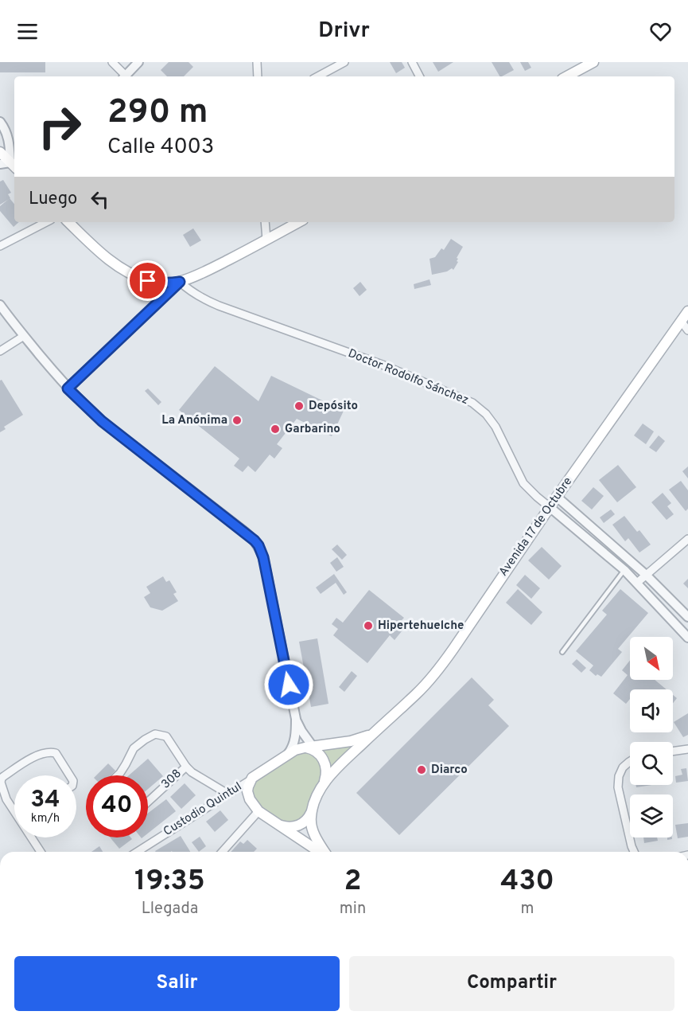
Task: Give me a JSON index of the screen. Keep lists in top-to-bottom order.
{
  "streets": {
    "main road": ["Avenida 17 de Octubre"],
    "street": ["Doctor Rodolfo Sánchez", "308", "Custodio Quintul"]
  },
  "crossings": [
    ["Doctor Rodolfo Sánchez", "Avenida 17 de Octubre"],
    ["Avenida 17 de Octubre", "Custodio Quintul"]
  ],
  "places": [
    "Depósito",
    "La Anónima",
    "Garbarino",
    "Hipertehuelche",
    "Diarco"
  ],
  "north": "bottom right",
  "page": {
    "header": "Drivr",
    "turn": ["290 m", "Calle 4003"],
    "then": "Luego",
    "speed": "34 km/h",
    "limit": "40",
    "eta": [
      "19:35",
      "Llegada",
      "2",
      "min",
      "430",
      "m"
    ],
    "buttons": ["Salir", "Compartir"]
  }
}
